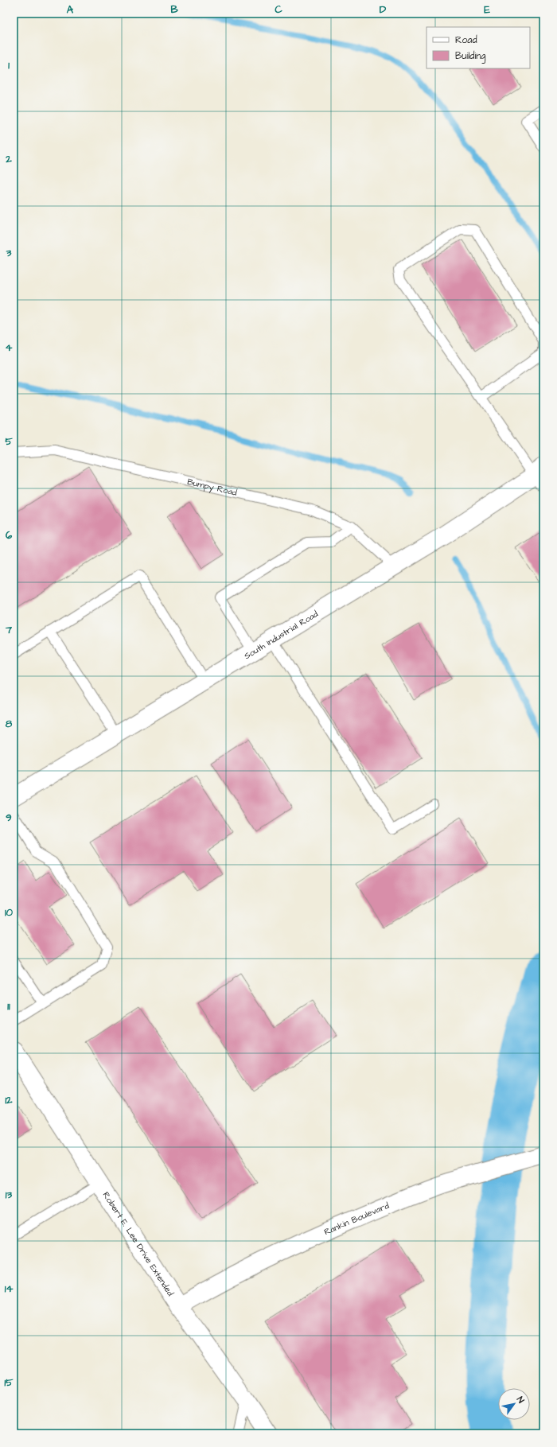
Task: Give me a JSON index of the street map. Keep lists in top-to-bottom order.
{
  "streets": {
    "street": ["South Industrial Road", "Rankin Boulevard", "Robert E. Lee Drive Extended"],
    "lane": ["Bumpy Road"]
  },
  "crossings": [
    ["Bumpy Road", "South Industrial Road"],
    ["Rankin Boulevard", "Robert E. Lee Drive Extended"]
  ],
  "legend": ["Road", "Building"],
  "north": "top right",
  "grid": {
    "columns": [
      "A",
      "B",
      "C",
      "D",
      "E"
    ],
    "rows": [
      "1",
      "2",
      "3",
      "4",
      "5",
      "6",
      "7",
      "8",
      "9",
      "10",
      "11",
      "12",
      "13",
      "14",
      "15"
    ]
  }
}
